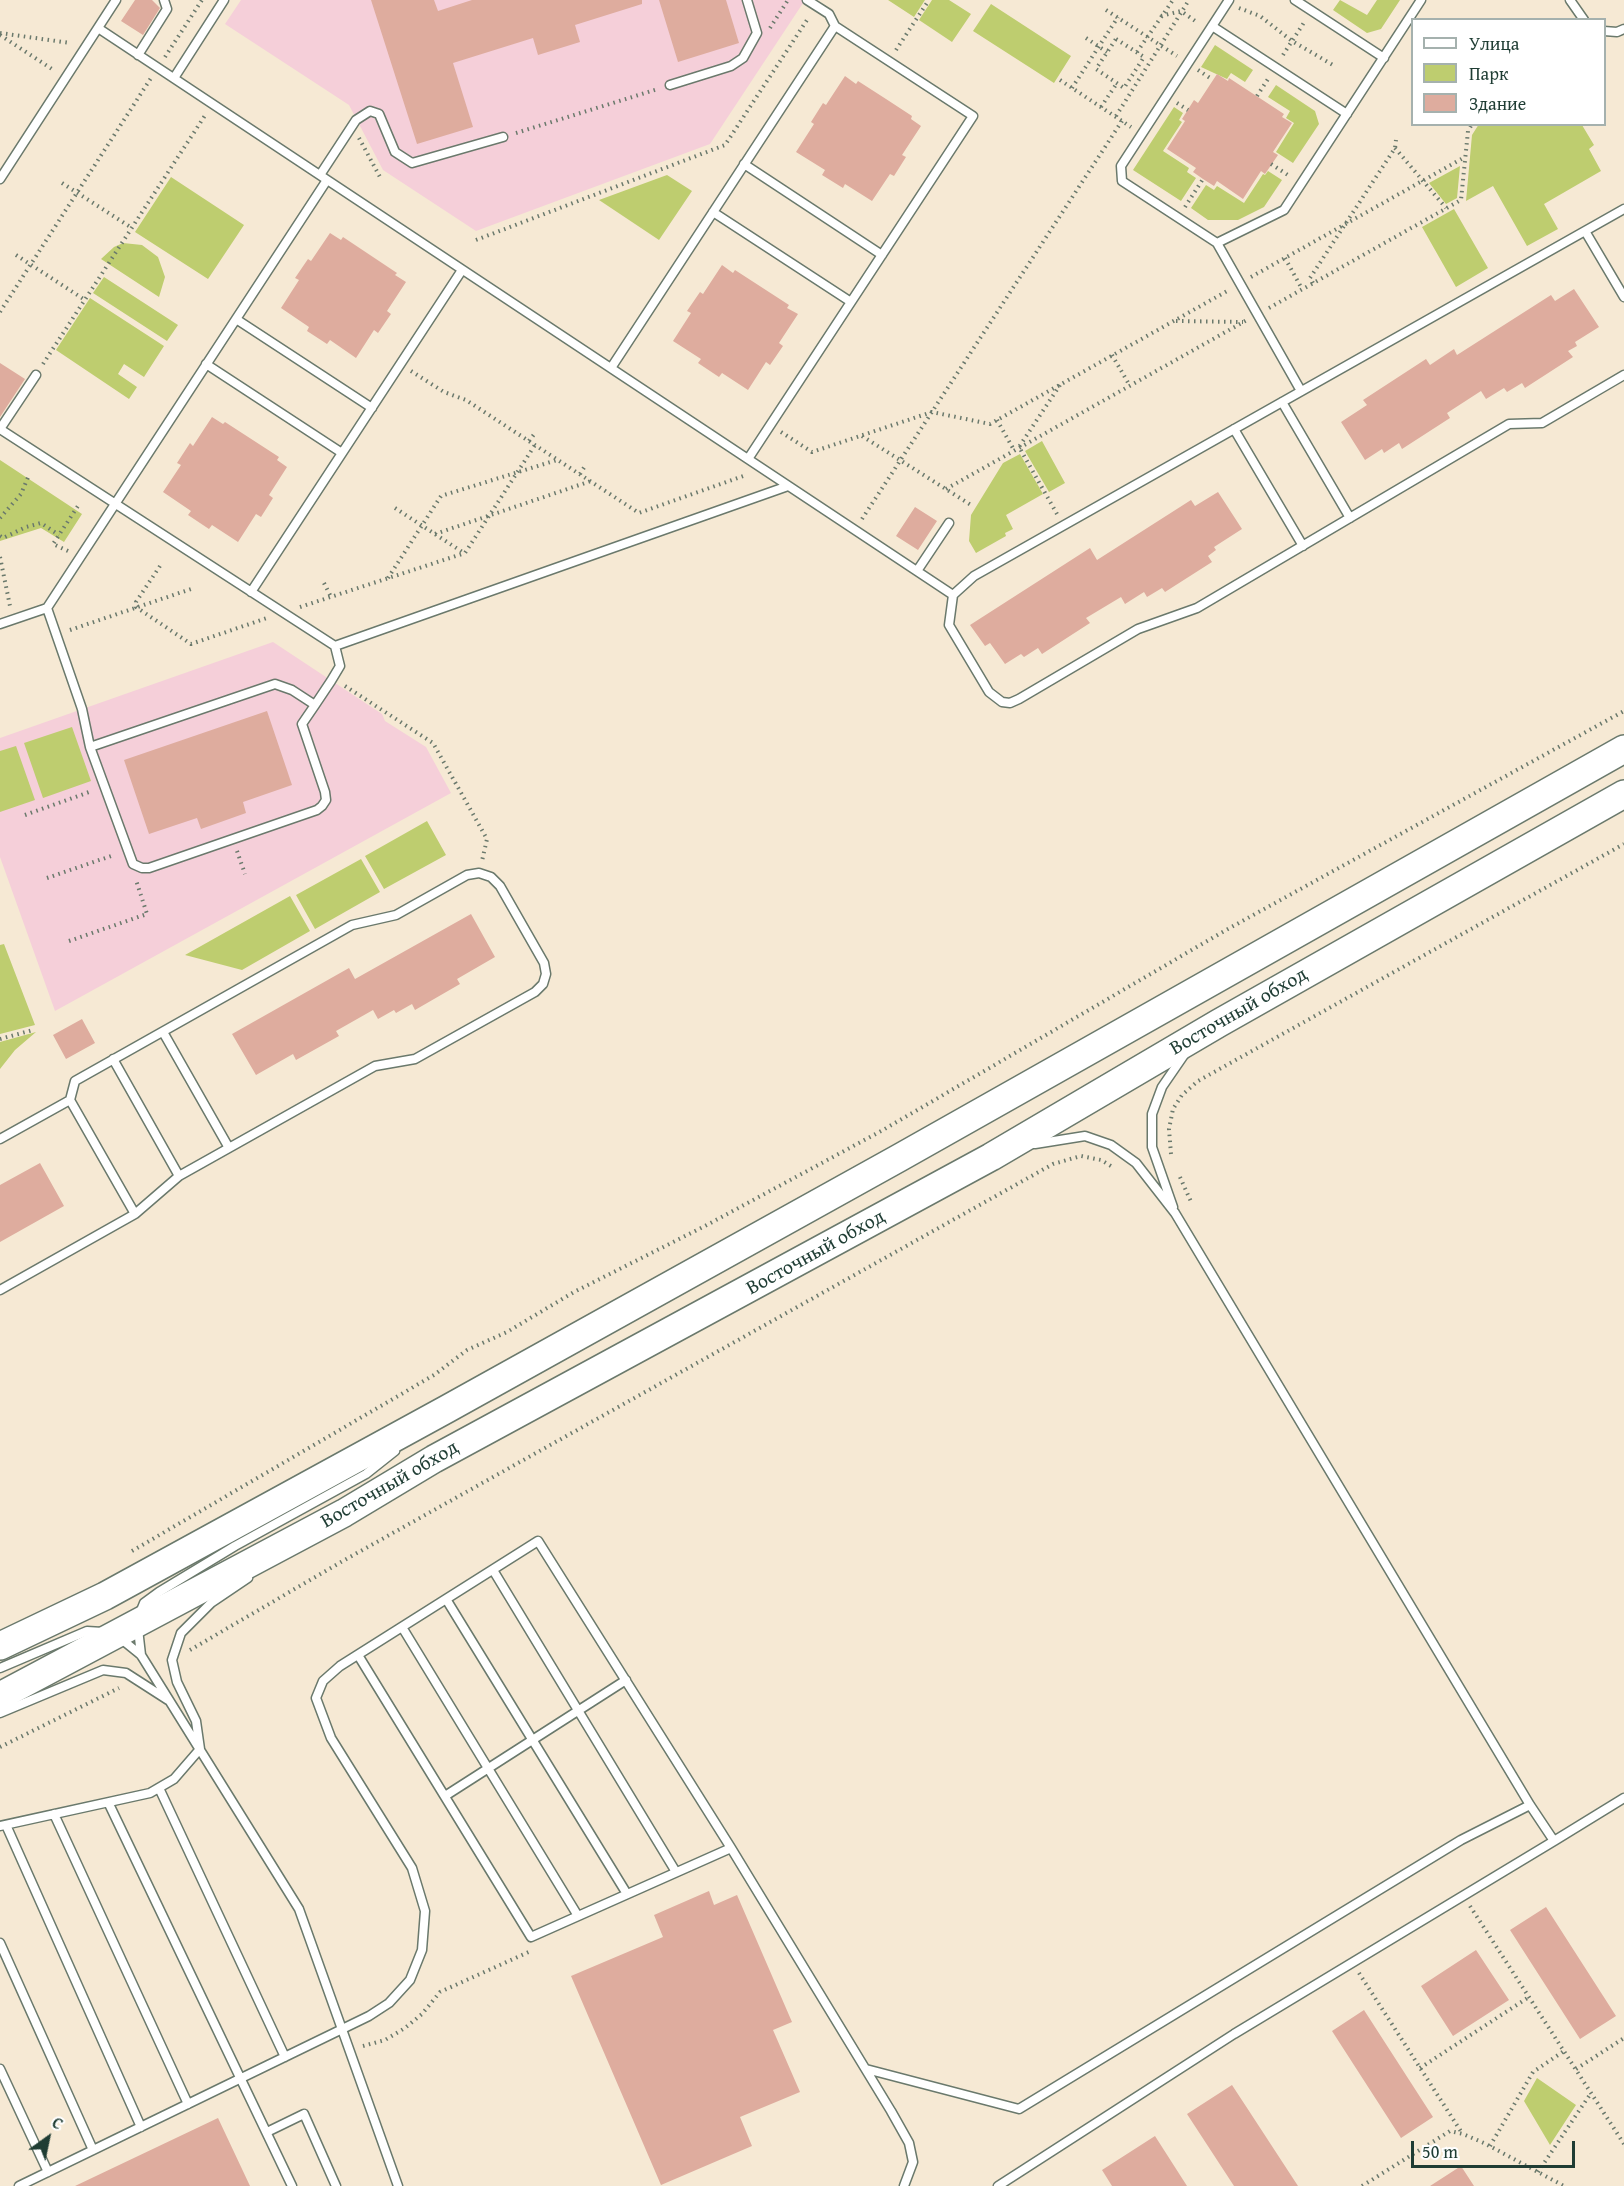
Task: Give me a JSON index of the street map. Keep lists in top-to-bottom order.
{
  "streets": {
    "main road": ["Восточный обход"]
  },
  "legend": ["Улица", "Парк", "Здание"],
  "scale_bar": "50 m",
  "north": "top right"
}
